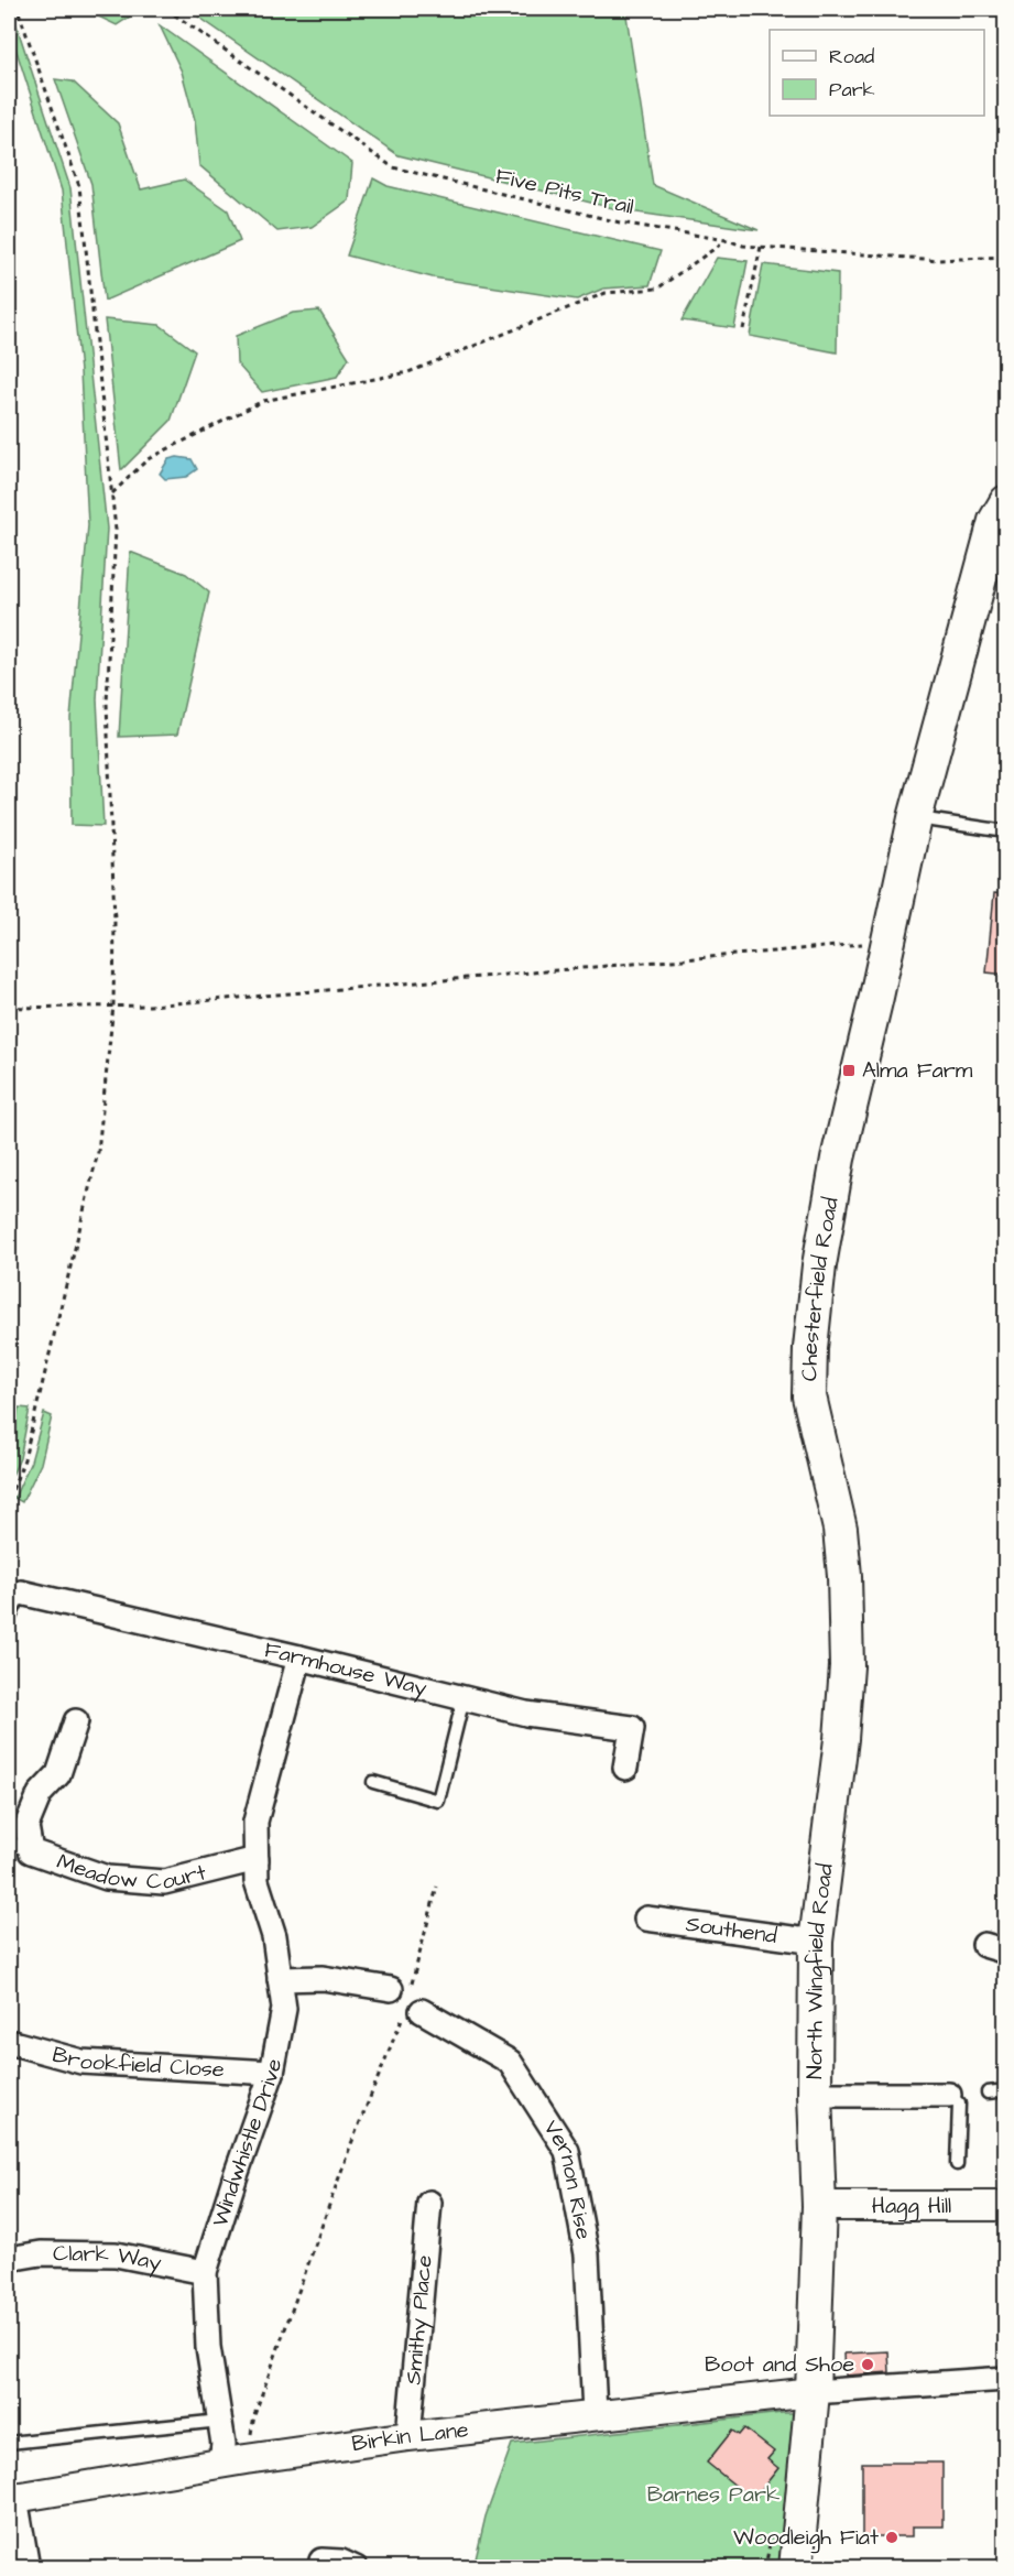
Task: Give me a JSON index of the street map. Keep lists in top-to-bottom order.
{
  "streets": {
    "main road": ["Chesterfield Road", "North Wingfield Road"],
    "street": [
      "Farmhouse Way",
      "Meadow Court",
      "Southend",
      "Brookfield Close",
      "Windwhistle Drive",
      "Vernon Rise",
      "Hagg Hill",
      "Clark Way",
      "Smithy Place",
      "Birkin Lane"
    ],
    "path": ["Five Pits Trail"]
  },
  "crossings": [
    ["Chesterfield Road", "North Wingfield Road"],
    ["Farmhouse Way", "Windwhistle Drive"],
    ["Meadow Court", "Windwhistle Drive"],
    ["Southend", "North Wingfield Road"],
    ["North Wingfield Road", "Hagg Hill"],
    ["North Wingfield Road", "Birkin Lane"],
    ["Brookfield Close", "Windwhistle Drive"],
    ["Windwhistle Drive", "Clark Way"],
    ["Windwhistle Drive", "Birkin Lane"],
    ["Vernon Rise", "Birkin Lane"],
    ["Smithy Place", "Birkin Lane"]
  ],
  "parks": ["Barnes Park"],
  "places": {
    "transit": ["Alma Farm"],
    "other": ["Boot and Shoe", "Woodleigh Fiat"]
  },
  "legend": ["Road", "Park"]
}
